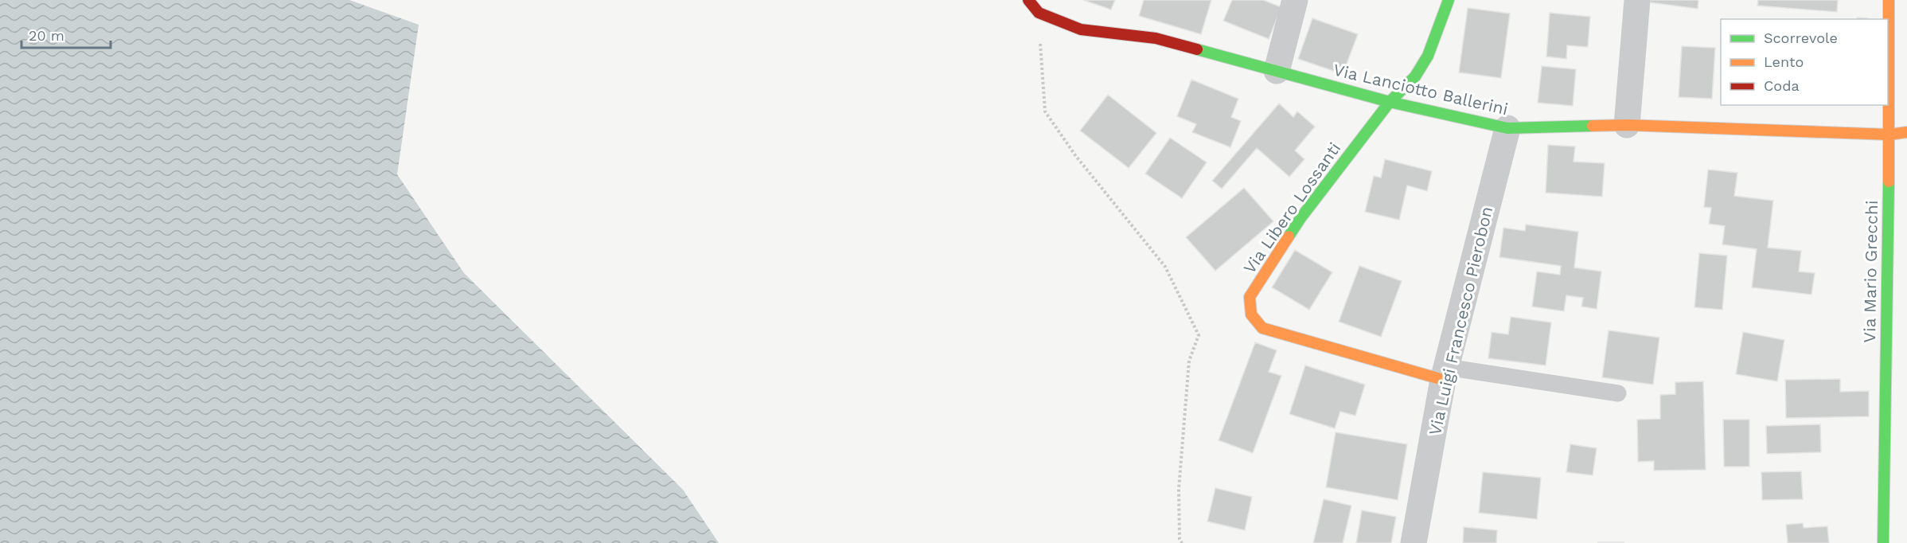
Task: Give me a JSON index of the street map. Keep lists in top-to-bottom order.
{
  "streets": {
    "street": [
      "Via Lanciotto Ballerini",
      "Via Libero Lossanti",
      "Via Mario Grecchi",
      "Via Luigi Francesco Pierobon"
    ]
  },
  "crossings": [
    ["Via Lanciotto Ballerini", "Via Libero Lossanti"],
    ["Via Lanciotto Ballerini", "Via Mario Grecchi"],
    ["Via Lanciotto Ballerini", "Via Luigi Francesco Pierobon"],
    ["Via Libero Lossanti", "Via Luigi Francesco Pierobon"]
  ],
  "legend": ["Scorrevole", "Lento", "Coda"],
  "scale_bar": "20 m"
}
